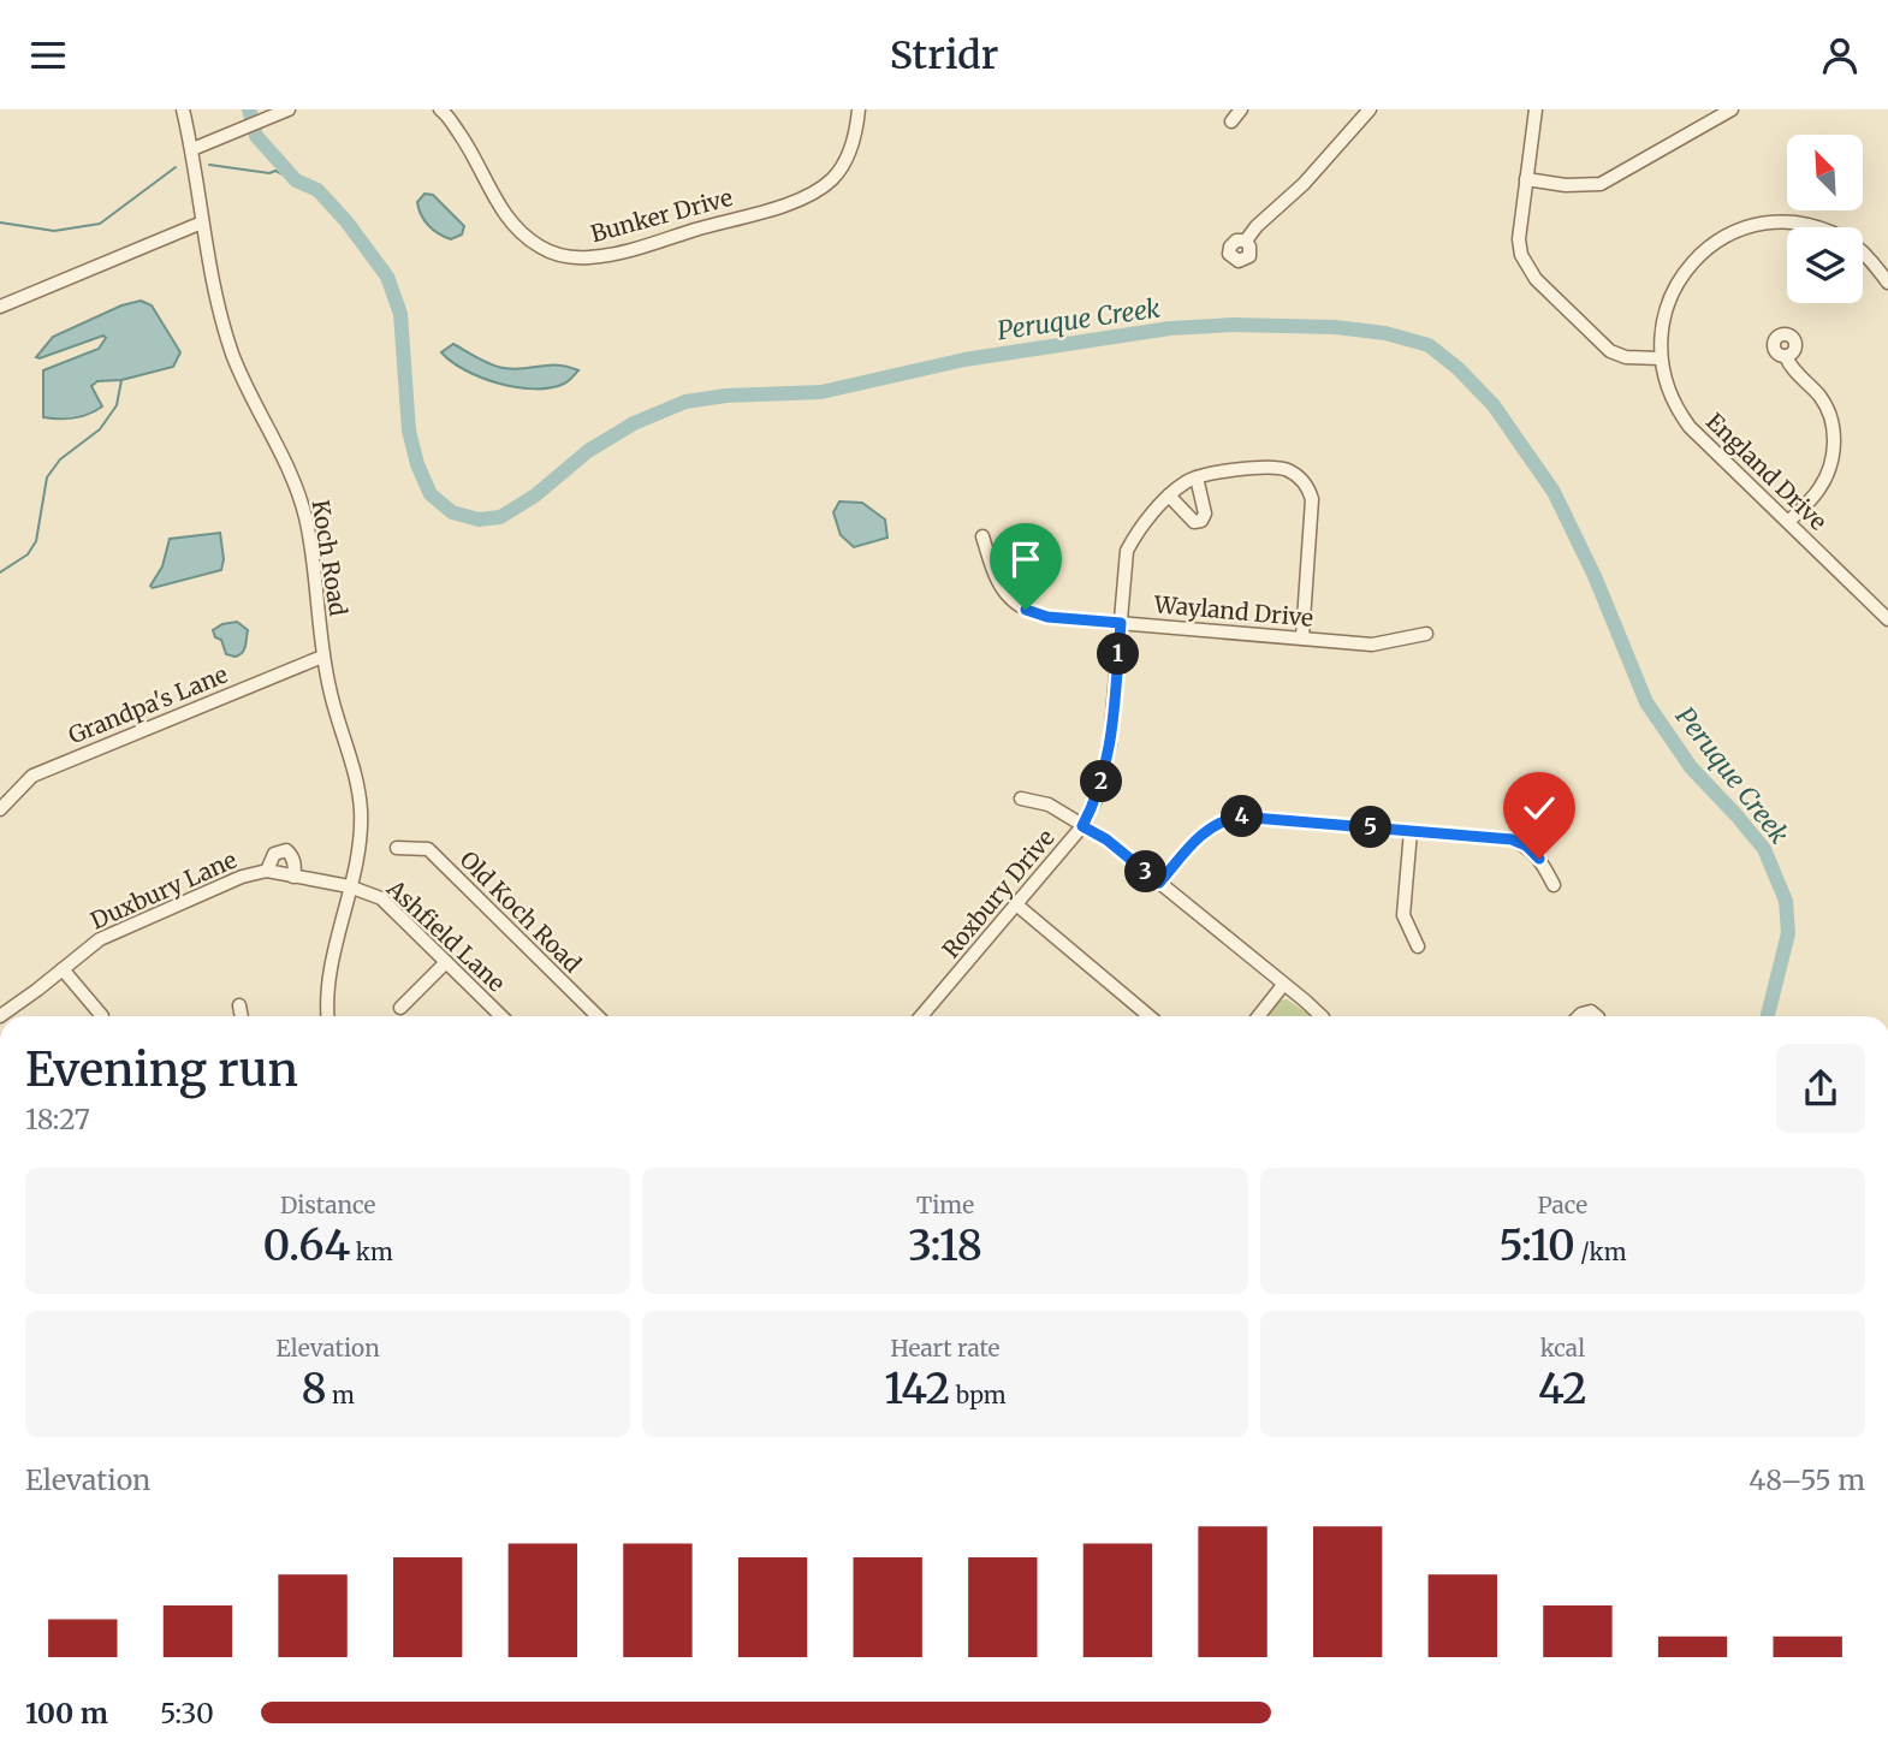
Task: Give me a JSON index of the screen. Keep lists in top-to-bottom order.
{
  "streets": {
    "street": [
      "Bunker Drive",
      "England Drive",
      "Koch Road",
      "Wayland Drive",
      "Grandpa's Lane",
      "Duxbury Lane",
      "Roxbury Drive",
      "Old Koch Road",
      "Ashfield Lane"
    ]
  },
  "crossings": [
    ["Koch Road", "Grandpa's Lane"],
    ["Koch Road", "Duxbury Lane"],
    ["Koch Road", "Ashfield Lane"],
    ["Wayland Drive", "Roxbury Drive"],
    ["Duxbury Lane", "Ashfield Lane"]
  ],
  "water": ["Peruque Creek"],
  "north": "top left",
  "page": {
    "header": "Stridr",
    "pins": [
      "1",
      "2",
      "4",
      "5",
      "3"
    ],
    "heading": ["Evening run", "18:27"],
    "stats": [
      ["Distance", "0.64 km"],
      ["Time", "3:18"],
      ["Pace", "5:10 /km"],
      ["Elevation", "8 m"],
      ["Heart rate", "142 bpm"],
      ["kcal", "42"]
    ],
    "chart": ["Elevation", "48–55 m"],
    "list": [
      {
        "name": "100 m",
        "note": "5:30"
      }
    ]
  }
}
